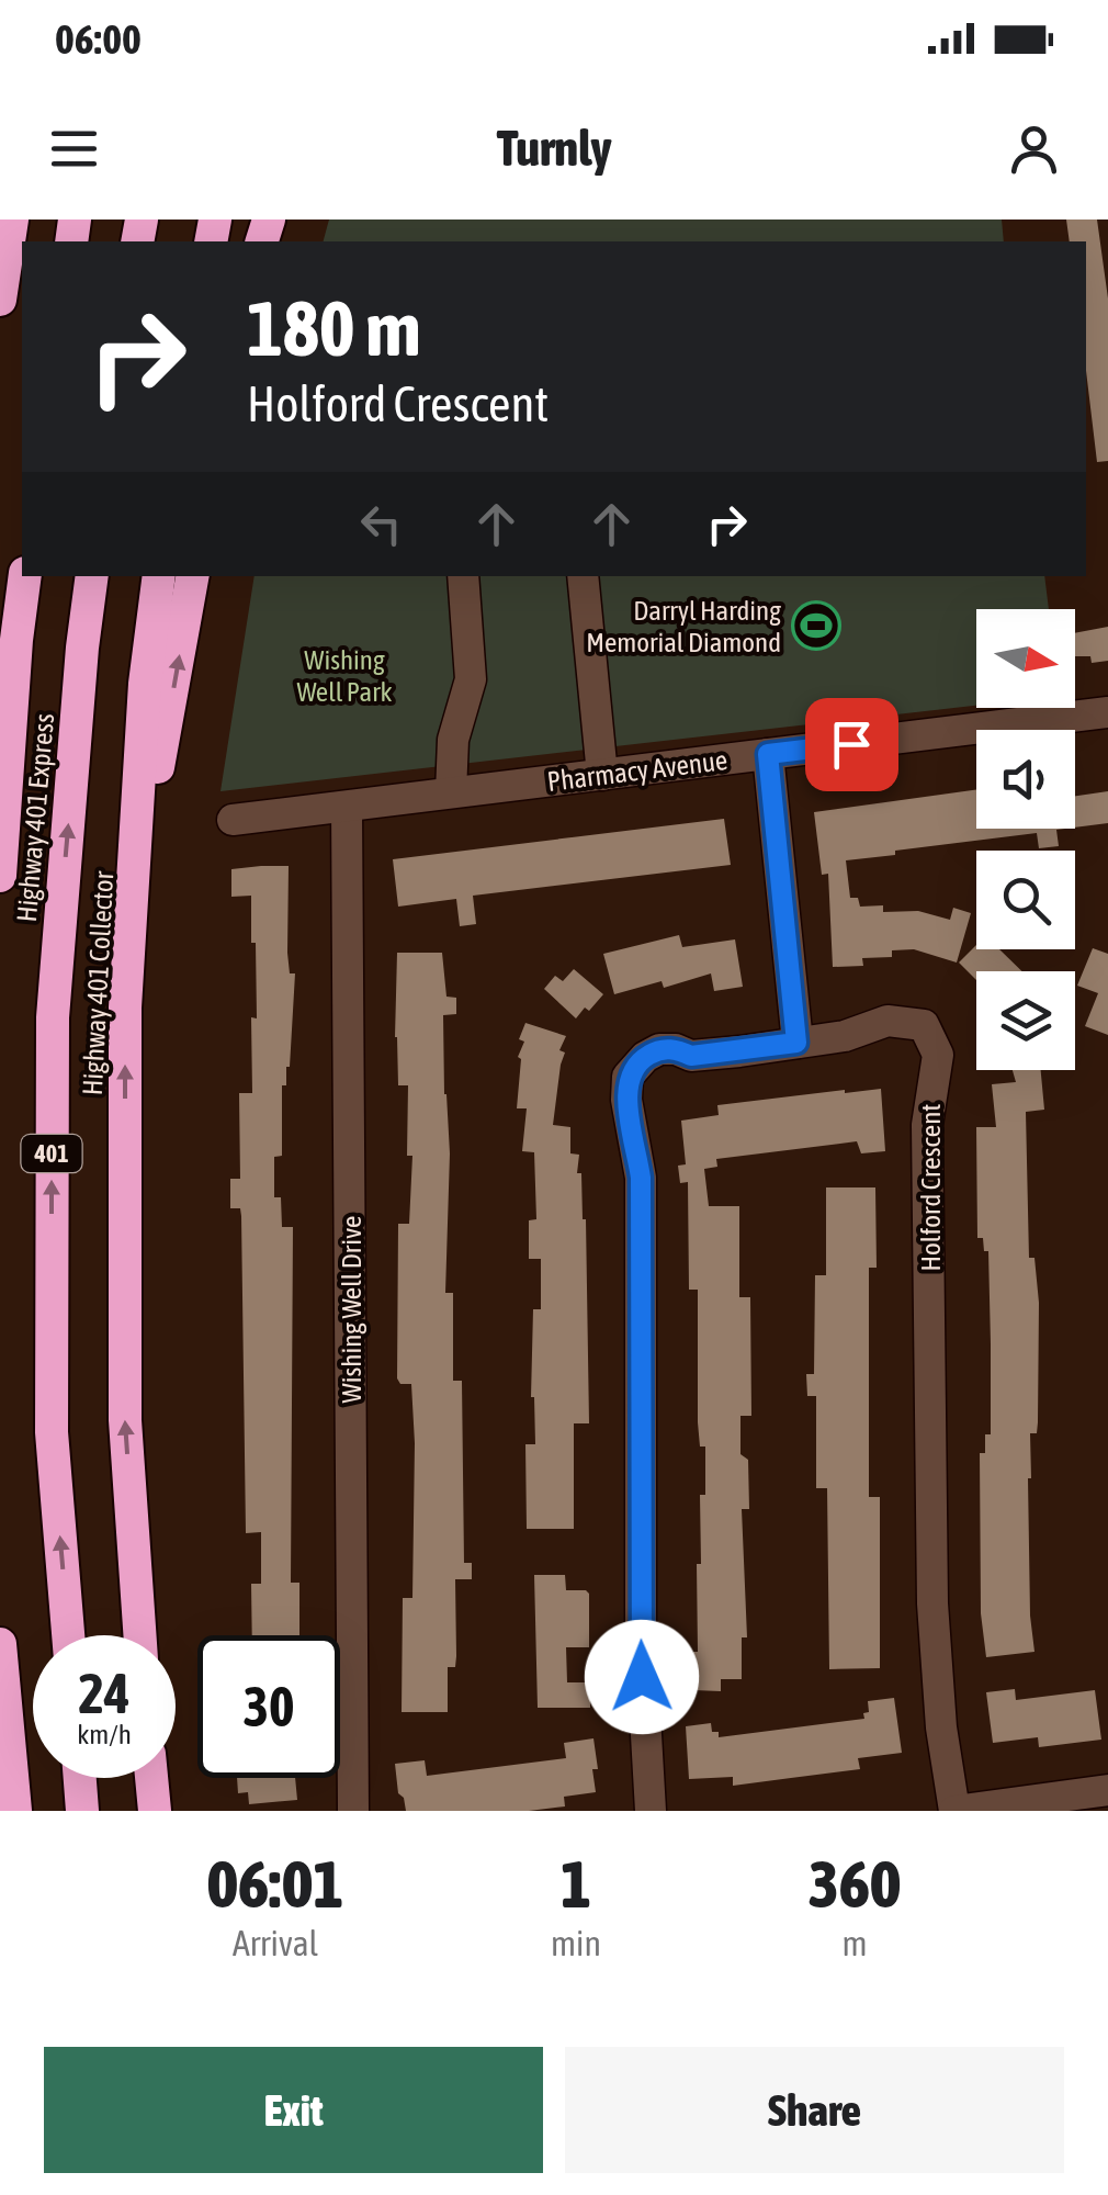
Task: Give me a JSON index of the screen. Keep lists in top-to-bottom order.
{
  "streets": {
    "highway": ["Highway 401 Express", "Highway 401 Collector", "401"],
    "street": ["Pharmacy Avenue", "Holford Crescent", "Wishing Well Drive"]
  },
  "crossings": [
    ["Pharmacy Avenue", "Wishing Well Drive"]
  ],
  "one_way": ["Highway 401 Collector"],
  "parks": ["Wishing Well Park"],
  "places": {
    "sports": ["Darryl Harding Memorial Diamond"]
  },
  "north": "right",
  "page": {
    "status": "06:00",
    "header": "Turnly",
    "turn": ["180 m", "Holford Crescent"],
    "speed": "24 km/h",
    "limit": "30",
    "eta": [
      "06:01",
      "Arrival",
      "1",
      "min",
      "360",
      "m"
    ],
    "buttons": ["Exit", "Share"]
  }
}
